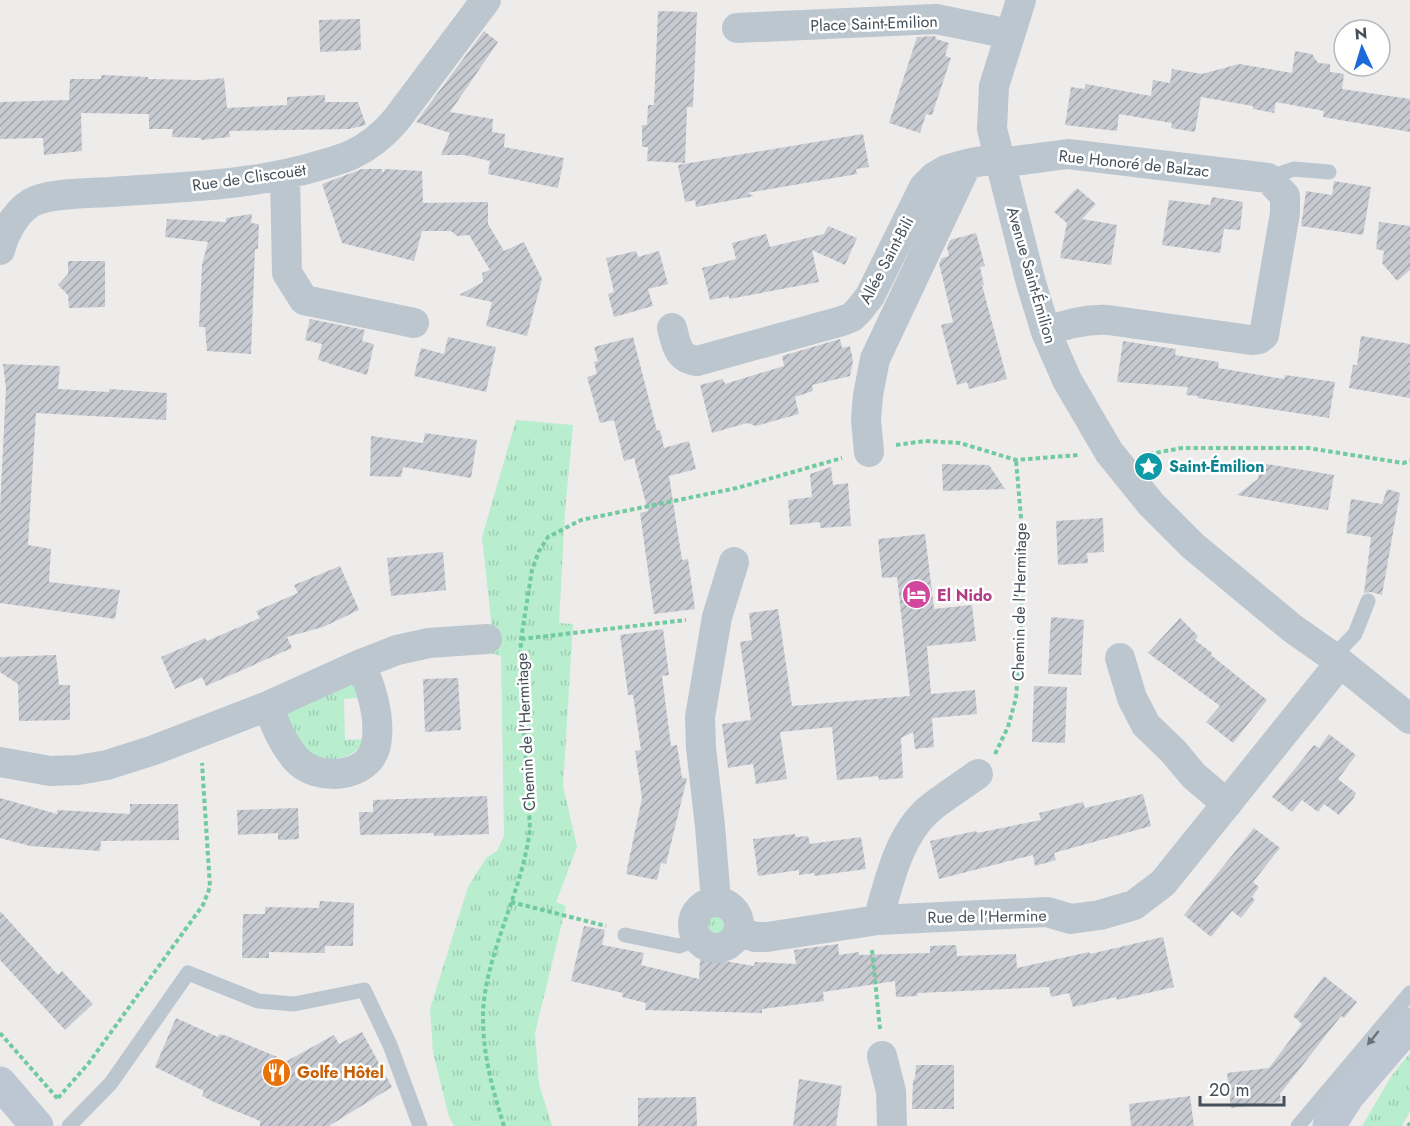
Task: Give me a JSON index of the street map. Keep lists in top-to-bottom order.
{
  "streets": {
    "street": [
      "Place Saint-Emilion",
      "Rue Honoré de Balzac",
      "Rue de Cliscouët",
      "Allée Saint-Bili",
      "Avenue Saint-Émilion",
      "Rue de l'Hermine"
    ],
    "path": ["Chemin de l'Hermitage"]
  },
  "crossings": [
    ["Place Saint-Emilion", "Avenue Saint-Émilion"],
    ["Rue Honoré de Balzac", "Allée Saint-Bili"],
    ["Rue Honoré de Balzac", "Avenue Saint-Émilion"],
    ["Allée Saint-Bili", "Avenue Saint-Émilion"],
    ["Avenue Saint-Émilion", "Chemin de l'Hermitage"],
    ["Avenue Saint-Émilion", "Rue de l'Hermine"]
  ],
  "places": {
    "place": ["Saint-Émilion"],
    "hotel": ["El Nido"],
    "restaurant": ["Golfe Hôtel"]
  },
  "scale_bar": "20 m",
  "north": "top"
}
